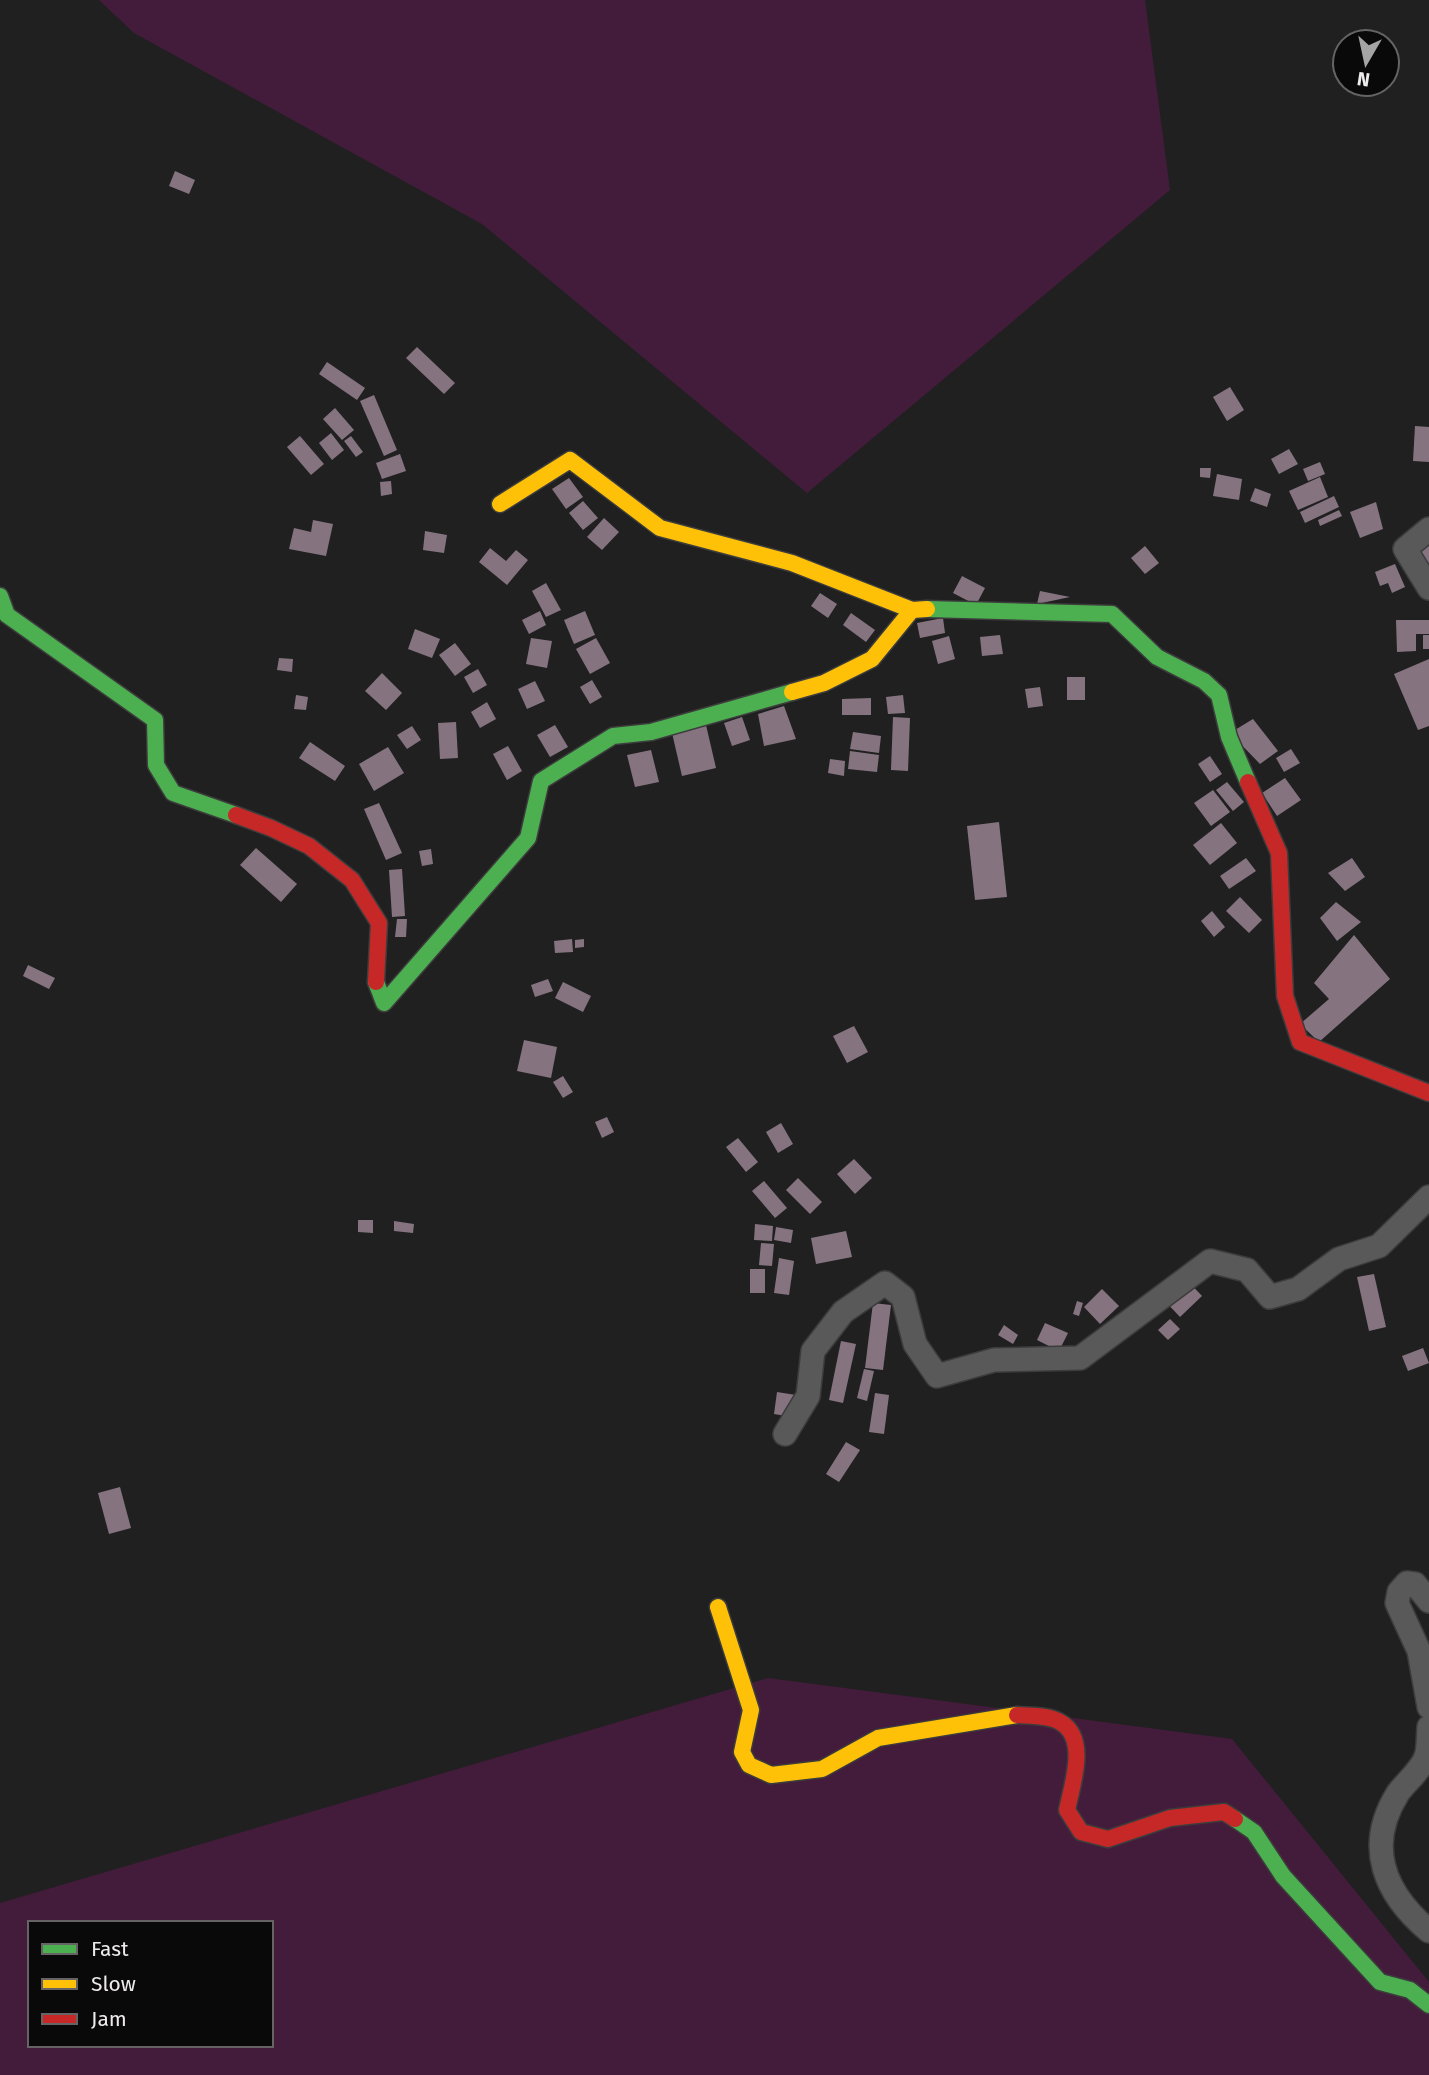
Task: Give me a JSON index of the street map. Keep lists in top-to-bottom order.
{
  "legend": ["Fast", "Slow", "Jam"],
  "north": "bottom"
}
